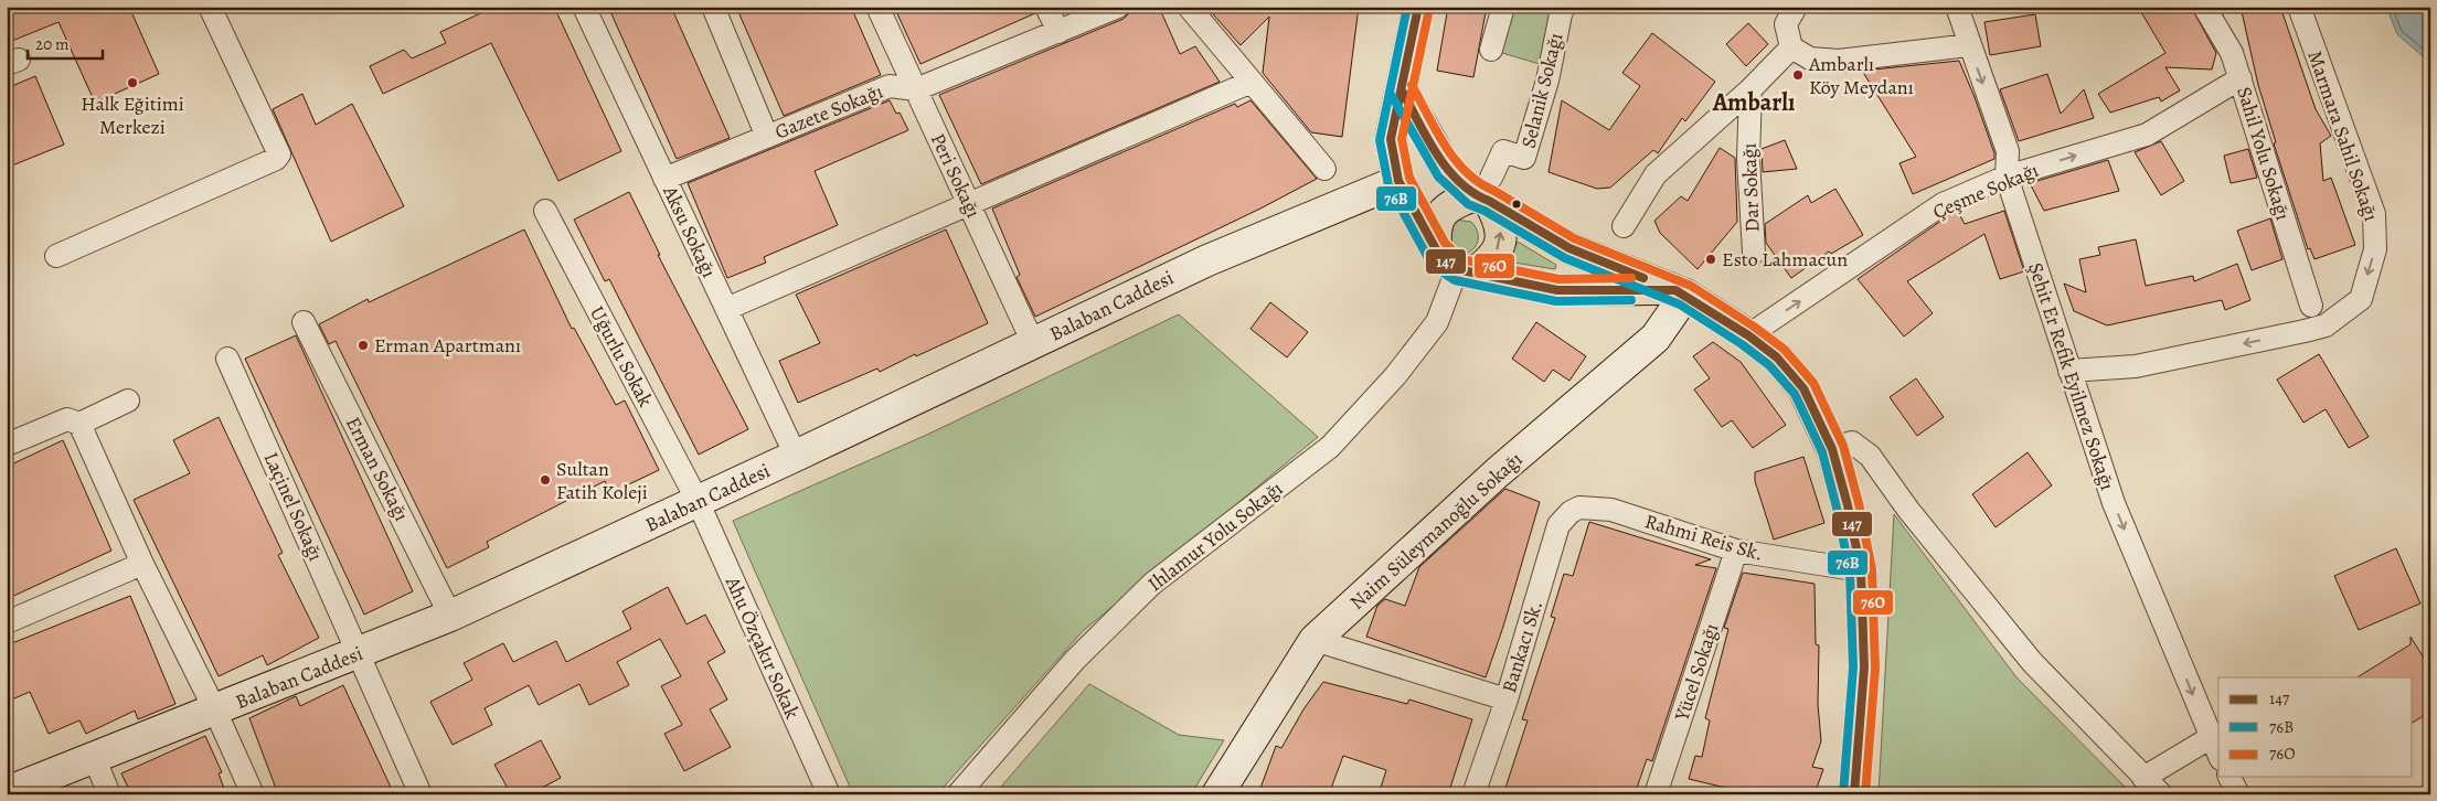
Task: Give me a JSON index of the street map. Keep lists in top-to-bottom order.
{
  "streets": {
    "street": [
      "Selanik Sokağı",
      "Gazete Sokağı",
      "Marmara Sahil Sokağı",
      "Sahil Yolu Sokağı",
      "Peri Sokağı",
      "Dar Sokağı",
      "Çeşme Sokağı",
      "Aksu Sokağı",
      "Balaban Caddesi",
      "Uğurlu Sokak",
      "Şehit Er Refik Eyilmez Sokağı",
      "Erman Sokağı",
      "Laçinel Sokağı",
      "Naim Süleymanoğlu Sokağı",
      "Ihlamur Yolu Sokağı",
      "Rahmi Reis Sk.",
      "Bankacı Sk.",
      "Ahu Özçakır Sokak",
      "Yücel Sokağı"
    ]
  },
  "crossings": [
    ["Gazete Sokağı", "Peri Sokağı"],
    ["Gazete Sokağı", "Aksu Sokağı"],
    ["Marmara Sahil Sokağı", "Şehit Er Refik Eyilmez Sokağı"],
    ["Sahil Yolu Sokağı", "Çeşme Sokağı"],
    ["Peri Sokağı", "Balaban Caddesi"],
    ["Çeşme Sokağı", "Şehit Er Refik Eyilmez Sokağı"],
    ["Aksu Sokağı", "Balaban Caddesi"],
    ["Balaban Caddesi", "Uğurlu Sokak"],
    ["Balaban Caddesi", "Erman Sokağı"],
    ["Balaban Caddesi", "Laçinel Sokağı"],
    ["Balaban Caddesi", "Ahu Özçakır Sokak"],
    ["Uğurlu Sokak", "Ahu Özçakır Sokak"],
    ["Rahmi Reis Sk.", "Bankacı Sk."],
    ["Rahmi Reis Sk.", "Yücel Sokağı"]
  ],
  "one_way": ["Çeşme Sokağı", "Şehit Er Refik Eyilmez Sokağı"],
  "districts": ["Ambarlı"],
  "places": [
    "Ambarlı Köy Meydanı",
    "Halk Eğitimi Merkezi",
    "Esto Lahmacun",
    "Erman Apartmanı",
    "Sultan Fatih Koleji"
  ],
  "lines": ["transit line 147", "transit line 76B", "transit line 76O"],
  "legend": ["147", "76B", "76O"],
  "scale_bar": "20 m"
}
